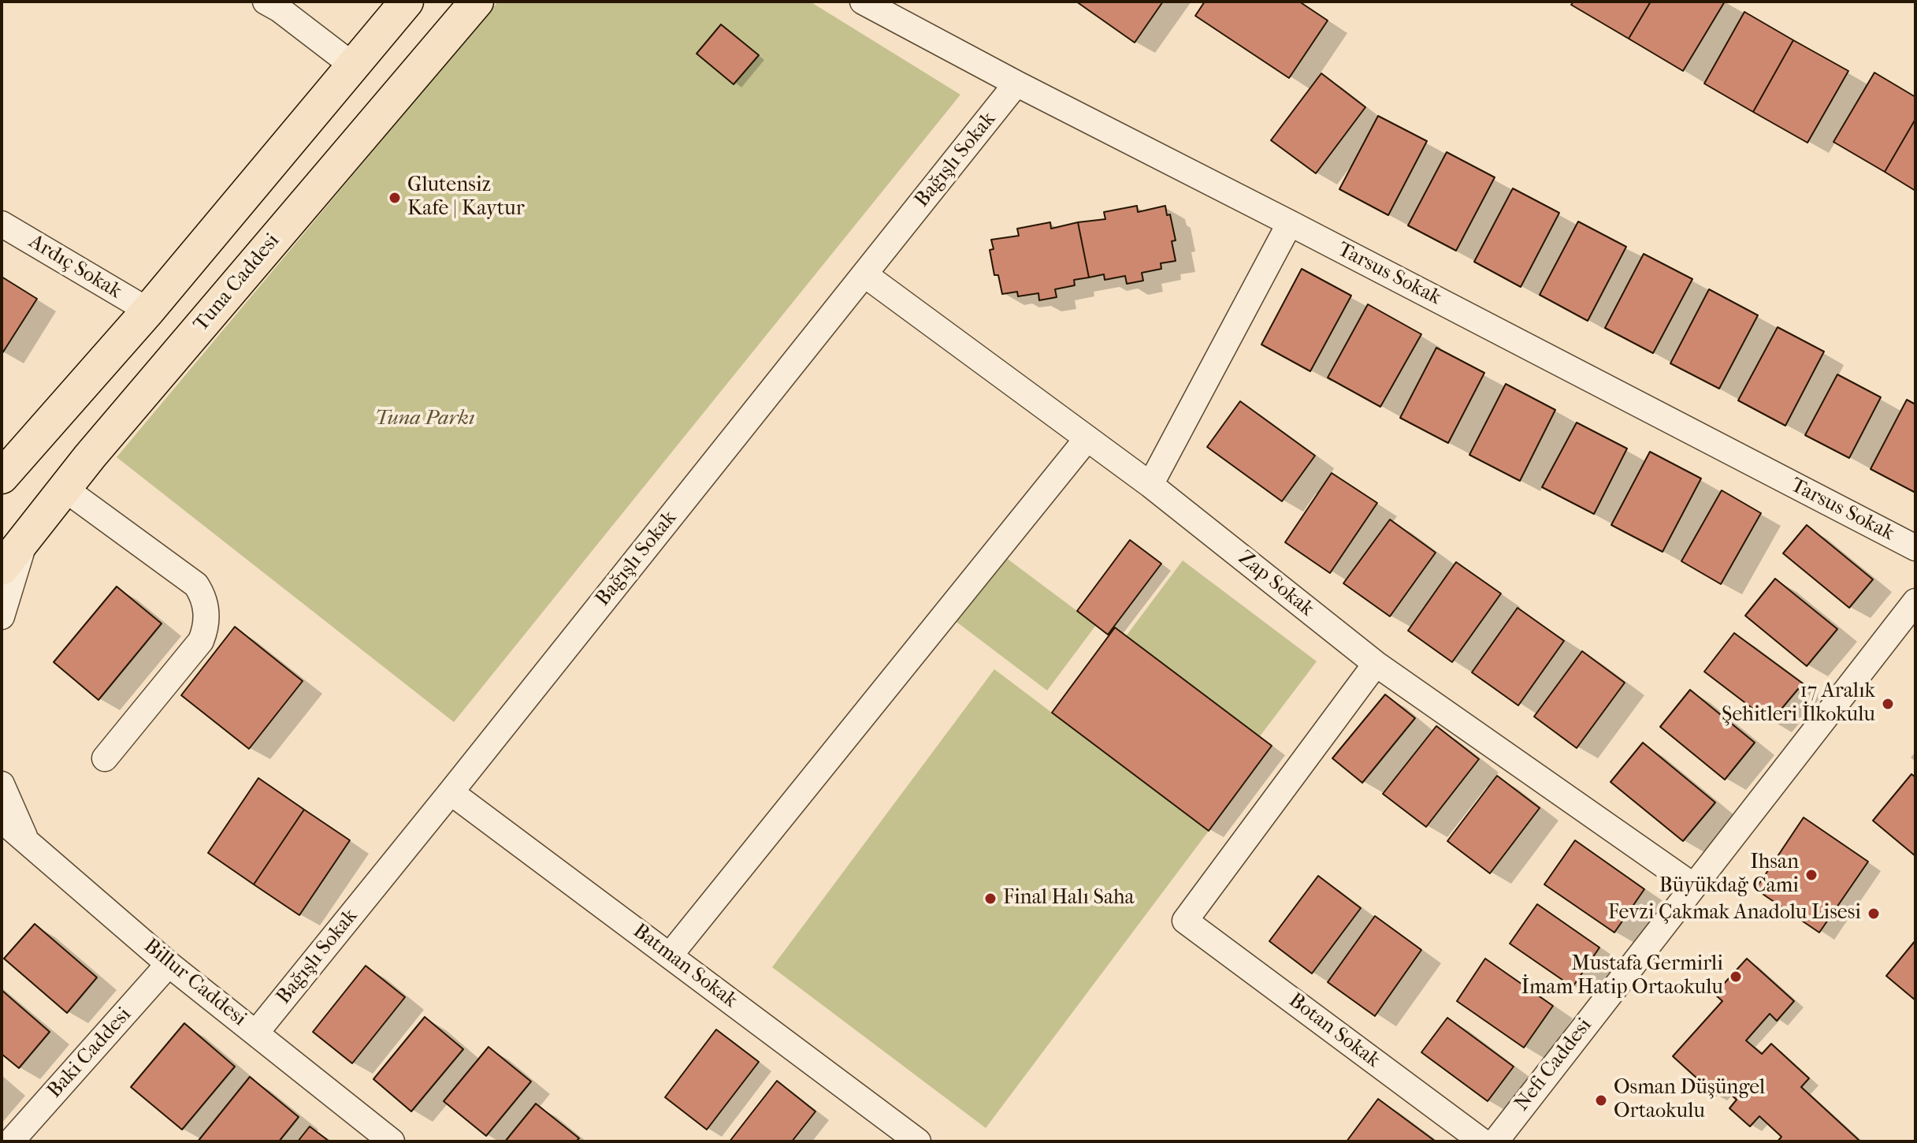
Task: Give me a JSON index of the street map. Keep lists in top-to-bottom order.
{
  "streets": {
    "main road": ["Tuna Caddesi"],
    "street": [
      "Bağışlı Sokak",
      "Ardıç Sokak",
      "Tarsus Sokak",
      "Zap Sokak",
      "Batman Sokak",
      "Billur Caddesi",
      "Botan Sokak",
      "Baki Caddesi",
      "Nefi Caddesi"
    ]
  },
  "crossings": [
    ["Bağışlı Sokak", "Tarsus Sokak"],
    ["Bağışlı Sokak", "Zap Sokak"],
    ["Bağışlı Sokak", "Batman Sokak"],
    ["Bağışlı Sokak", "Billur Caddesi"],
    ["Zap Sokak", "Botan Sokak"],
    ["Zap Sokak", "Nefi Caddesi"],
    ["Billur Caddesi", "Baki Caddesi"]
  ],
  "parks": ["Tuna Parkı"],
  "places": [
    "Glutensiz Kafe | Kaytur",
    "17 Aralık Şehitleri İlkokulu",
    "Ihsan Büyükdağ Cami",
    "Final Halı Saha",
    "Fevzi Çakmak Anadolu Lisesi",
    "Mustafa Germirli İmam Hatip Ortaokulu",
    "Osman Düşüngel Ortaokulu"
  ]
}
